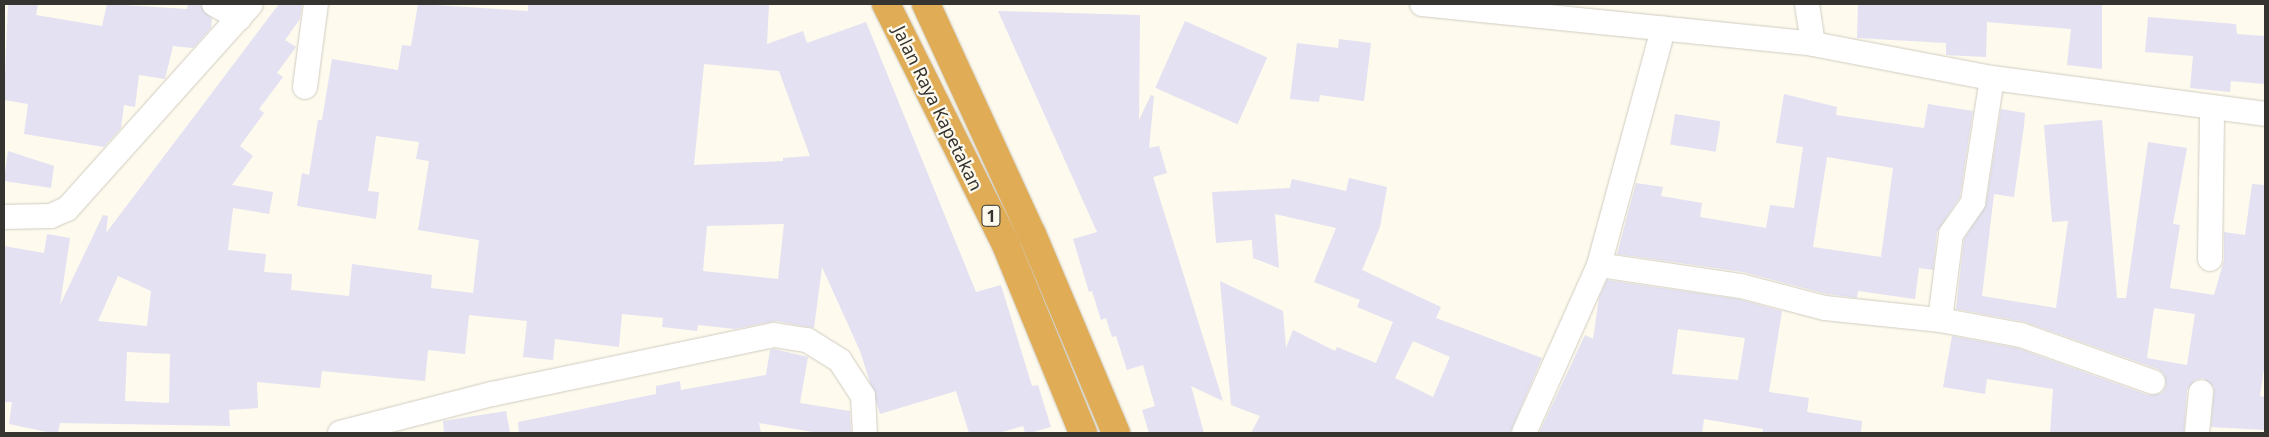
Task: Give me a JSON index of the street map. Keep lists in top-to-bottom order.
{
  "streets": {
    "highway": ["Jalan Raya Kapetakan", "1"]
  }
}
